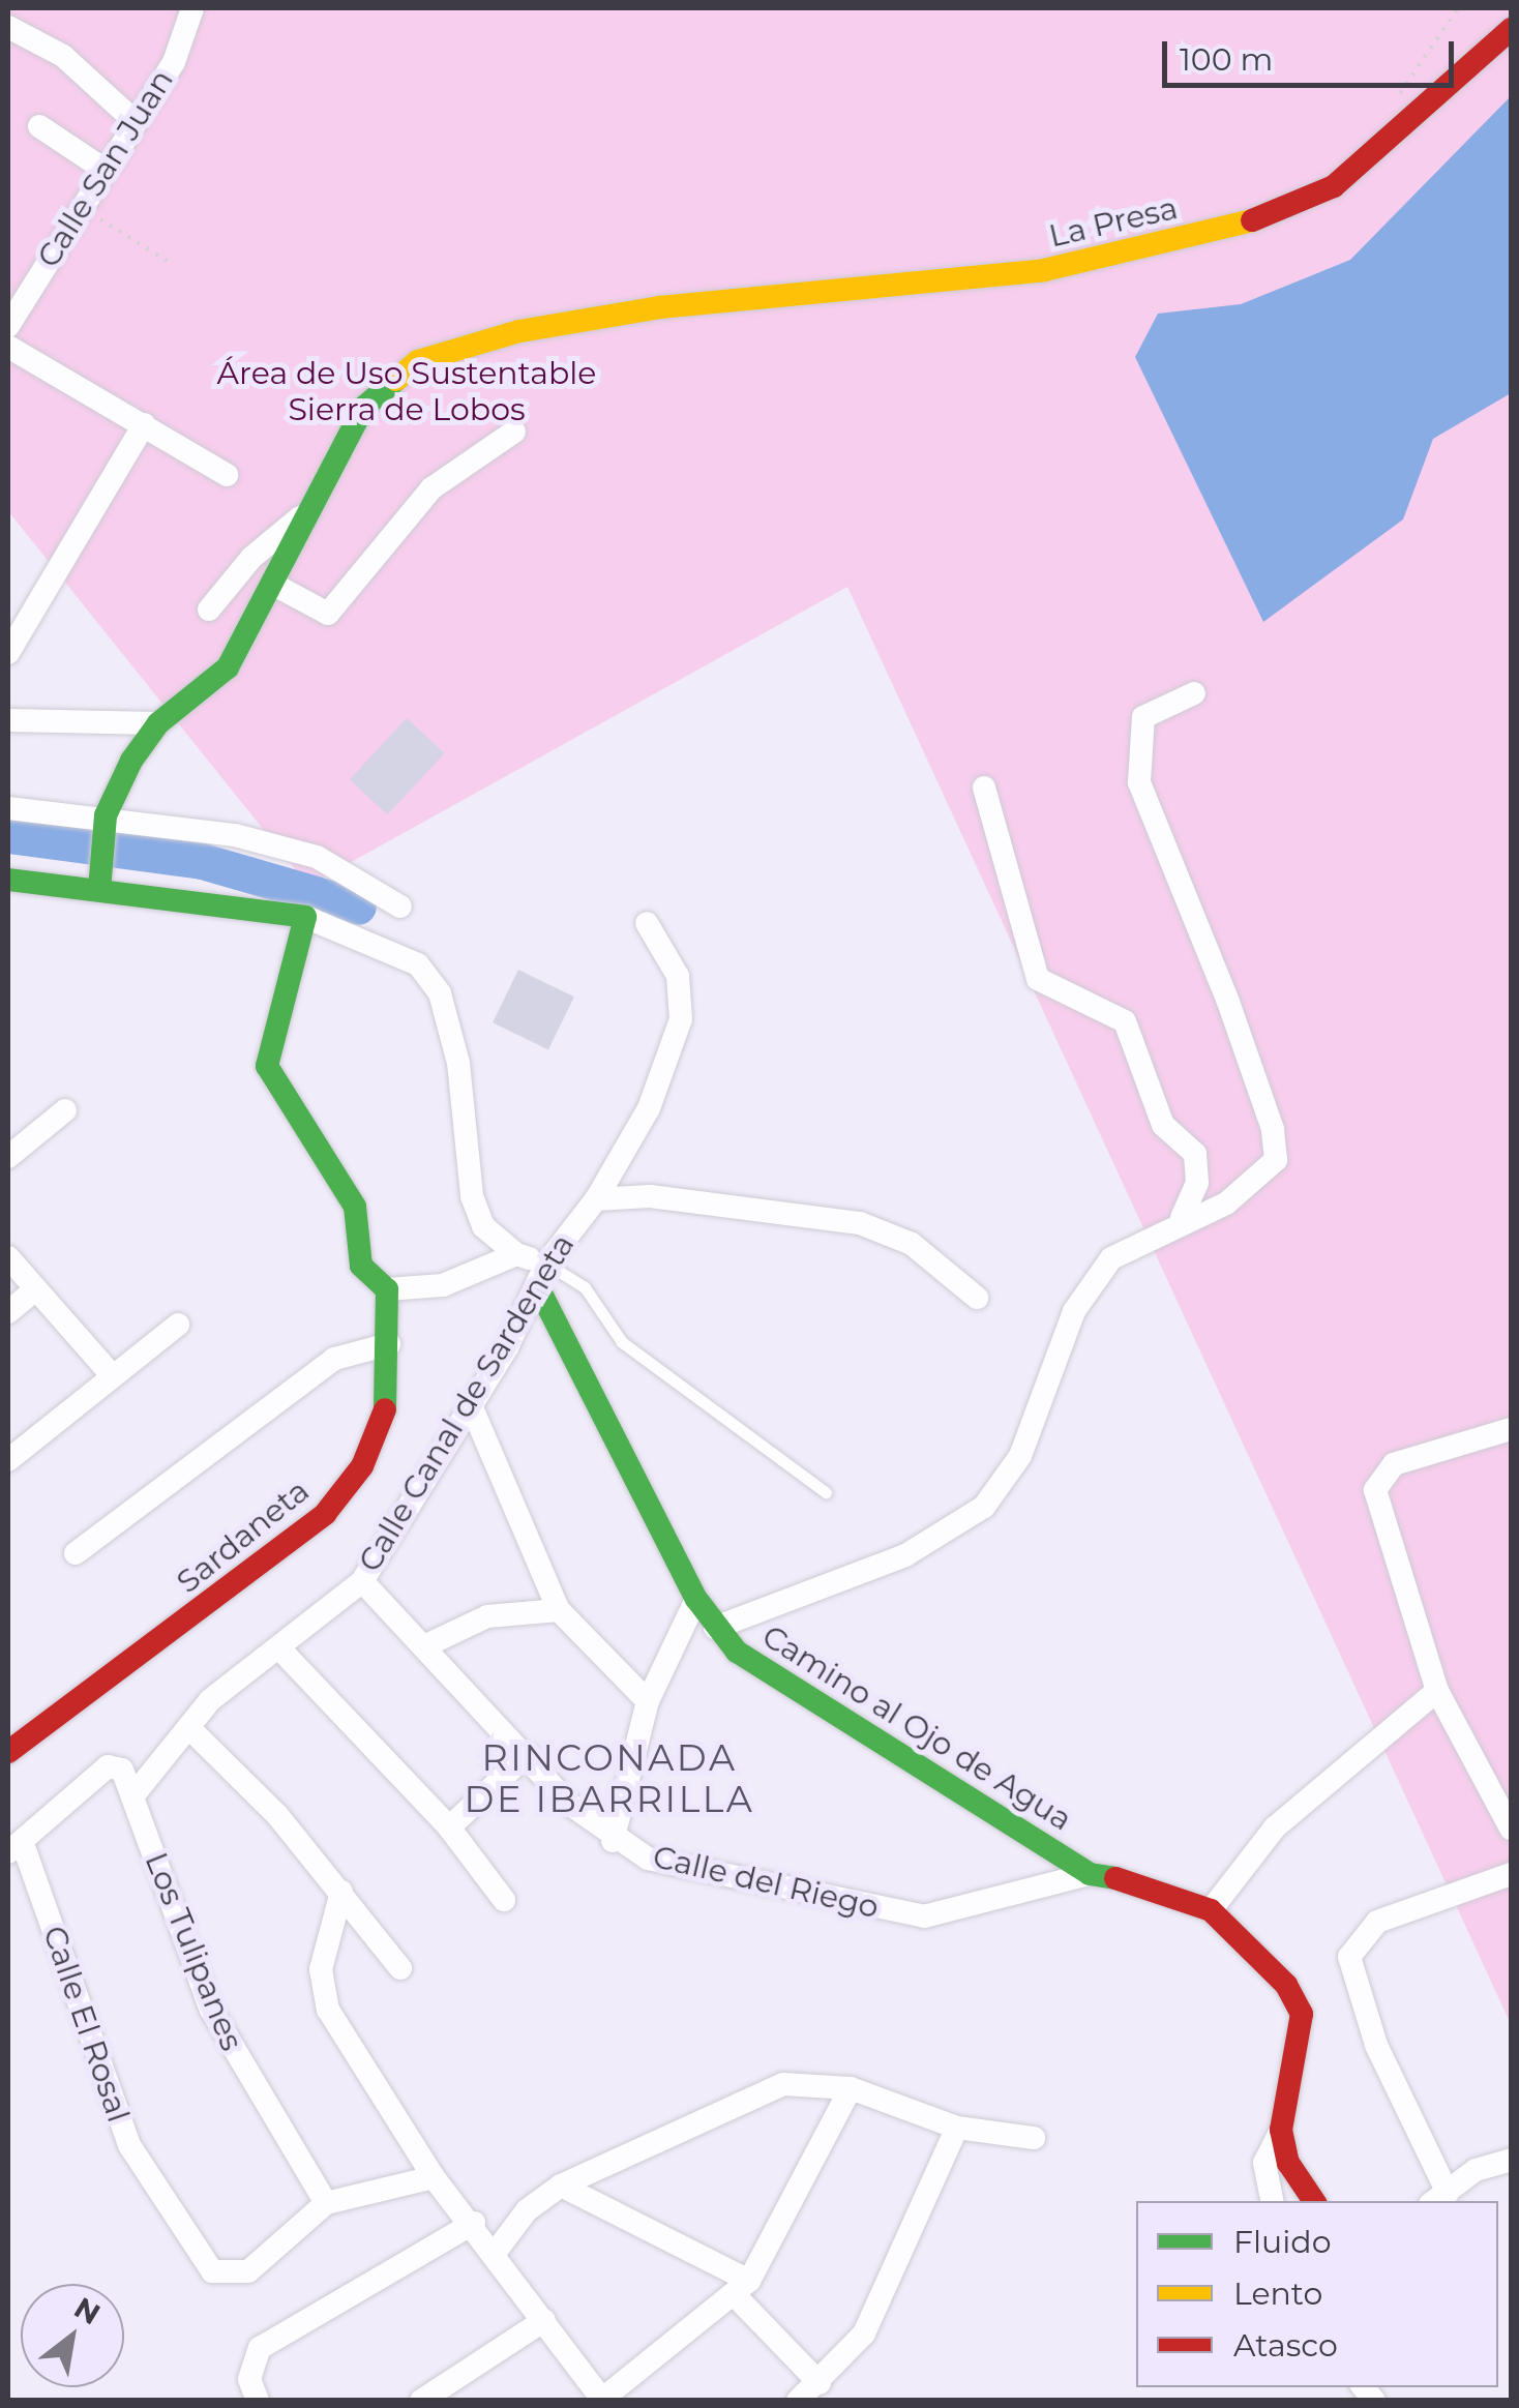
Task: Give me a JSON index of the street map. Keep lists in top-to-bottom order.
{
  "streets": {
    "street": [
      "Calle San Juan",
      "La Presa",
      "Calle Canal de Sardeneta",
      "Sardaneta",
      "Camino al Ojo de Agua",
      "Calle del Riego",
      "Los Tulipanes",
      "Calle El Rosal"
    ]
  },
  "crossings": [
    ["Calle Canal de Sardeneta", "Camino al Ojo de Agua"],
    ["Calle Canal de Sardeneta", "Calle del Riego"],
    ["Calle Canal de Sardeneta", "Los Tulipanes"],
    ["Camino al Ojo de Agua", "Calle del Riego"],
    ["Los Tulipanes", "Calle El Rosal"]
  ],
  "districts": ["RINCONADA DE IBARRILLA"],
  "parks": ["Área de Uso Sustentable Sierra de Lobos"],
  "legend": ["Fluido", "Lento", "Atasco"],
  "scale_bar": "100 m",
  "north": "top right"
}
